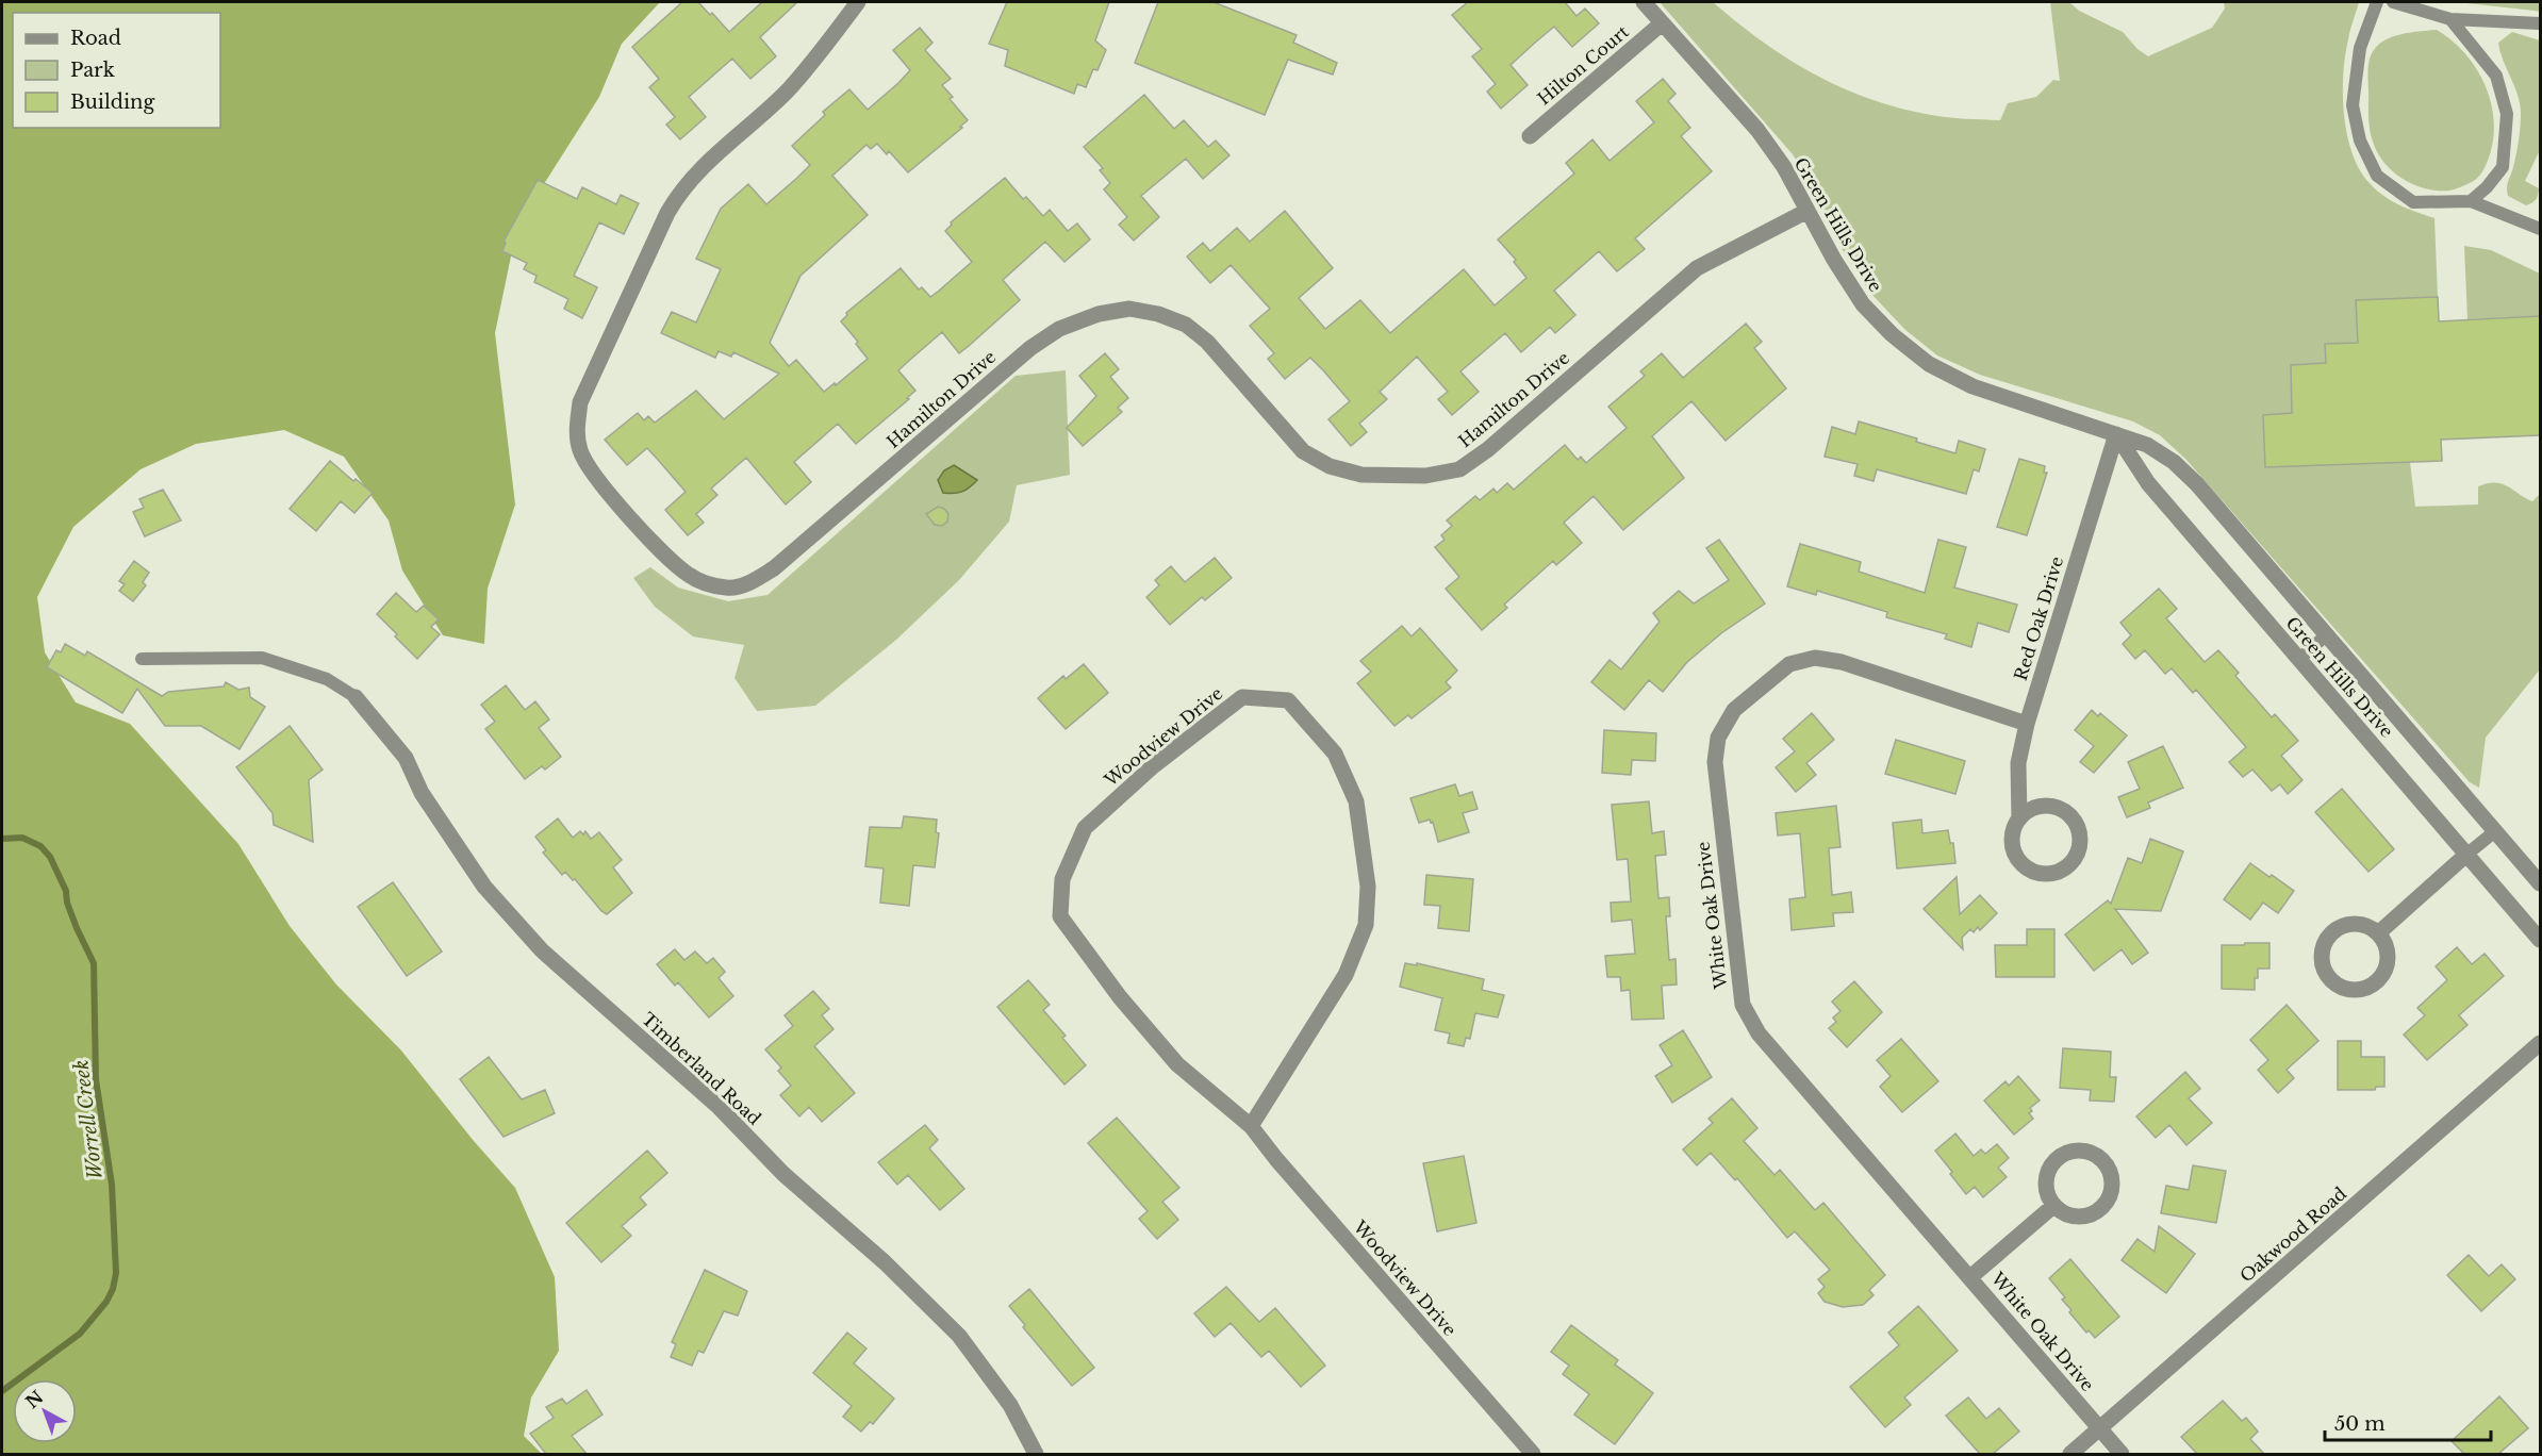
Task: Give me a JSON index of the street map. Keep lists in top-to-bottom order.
{
  "streets": {
    "street": [
      "Hilton Court",
      "Green Hills Drive",
      "Hamilton Drive",
      "Red Oak Drive",
      "Woodview Drive",
      "White Oak Drive",
      "Timberland Road",
      "Oakwood Road"
    ]
  },
  "crossings": [
    ["Hilton Court", "Green Hills Drive"],
    ["Green Hills Drive", "Hamilton Drive"],
    ["Green Hills Drive", "Red Oak Drive"],
    ["Red Oak Drive", "White Oak Drive"],
    ["White Oak Drive", "Oakwood Road"]
  ],
  "water": ["Worrell Creek"],
  "legend": ["Road", "Park", "Building"],
  "scale_bar": "50 m",
  "north": "top left"
}
